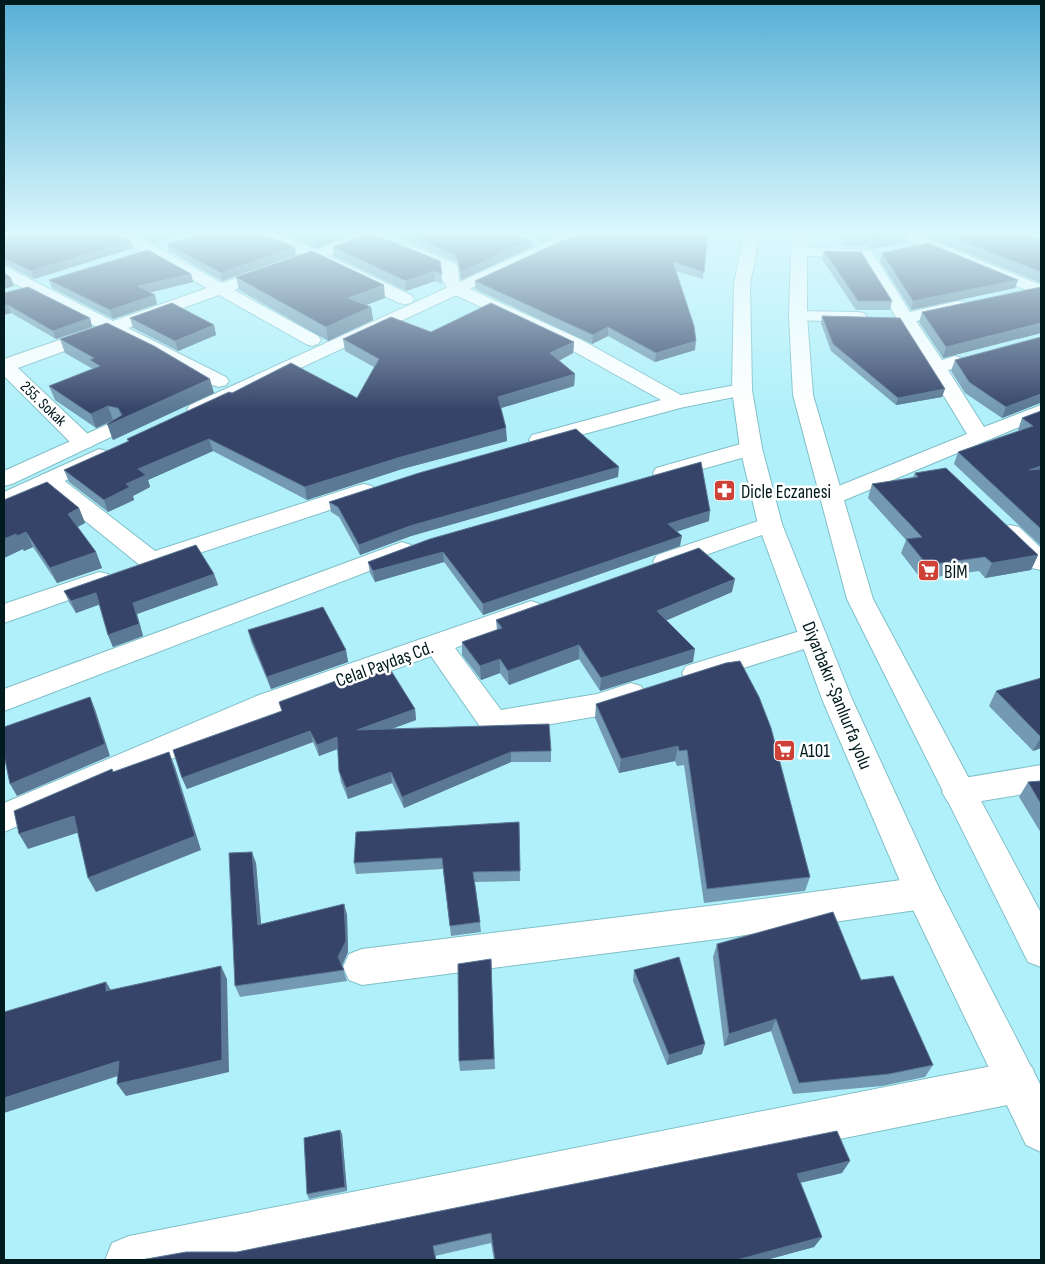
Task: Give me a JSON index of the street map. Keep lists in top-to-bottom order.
{
  "streets": {
    "main road": ["255. Sokak", "Celal Paydaş Cd.", "Diyarbakır-Şanlıurfa yolu"]
  },
  "places": {
    "pharmacy": ["Dicle Eczanesi"],
    "supermarket": ["BİM", "A101"]
  }
}
